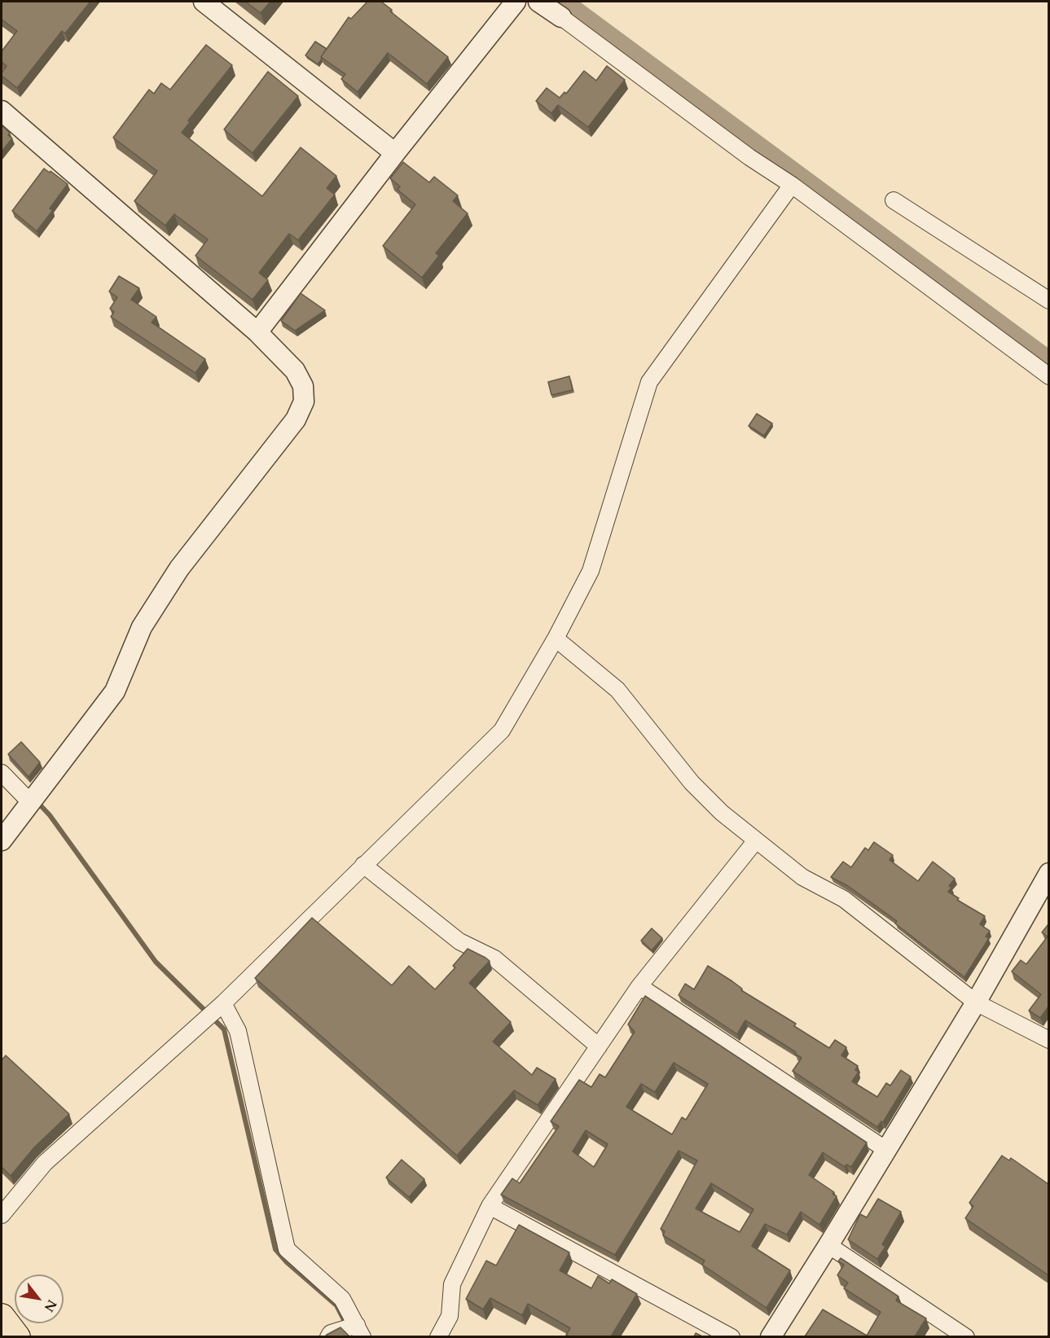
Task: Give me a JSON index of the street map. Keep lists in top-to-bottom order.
{
  "north": "bottom right"
}
